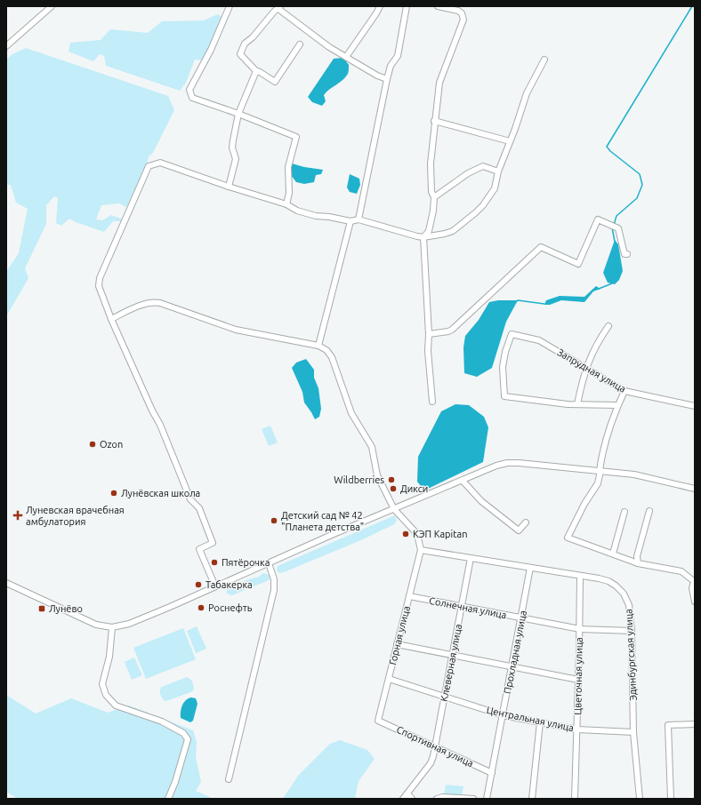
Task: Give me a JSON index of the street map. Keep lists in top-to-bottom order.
{
  "streets": {
    "street": [
      "Запрудная улица",
      "Солнечная улица",
      "Горная улица",
      "Прохладная улица",
      "Эдинбургская улица",
      "Клеверная улица",
      "Цветочная улица",
      "Центральная улица",
      "Спортивная улица"
    ]
  },
  "crossings": [
    ["Солнечная улица", "Горная улица"],
    ["Солнечная улица", "Прохладная улица"],
    ["Солнечная улица", "Эдинбургская улица"],
    ["Солнечная улица", "Клеверная улица"],
    ["Солнечная улица", "Цветочная улица"],
    ["Горная улица", "Эдинбургская улица"],
    ["Горная улица", "Центральная улица"],
    ["Горная улица", "Спортивная улица"],
    ["Прохладная улица", "Эдинбургская улица"],
    ["Прохладная улица", "Центральная улица"],
    ["Прохладная улица", "Спортивная улица"],
    ["Эдинбургская улица", "Клеверная улица"],
    ["Эдинбургская улица", "Цветочная улица"],
    ["Эдинбургская улица", "Центральная улица"],
    ["Клеверная улица", "Центральная улица"],
    ["Клеверная улица", "Спортивная улица"],
    ["Цветочная улица", "Центральная улица"]
  ],
  "places": {
    "other": [
      "Ozon",
      "Wildberries",
      "Дикси",
      "Лунёвская школа",
      "Детский сад № 42 \"Планета детства\"",
      "КЭП Kapitan",
      "Пятёрочка",
      "Табакерка",
      "Роснефть"
    ],
    "health": ["Луневская врачебная амбулатория"],
    "transit": ["Лунёво"]
  }
}
